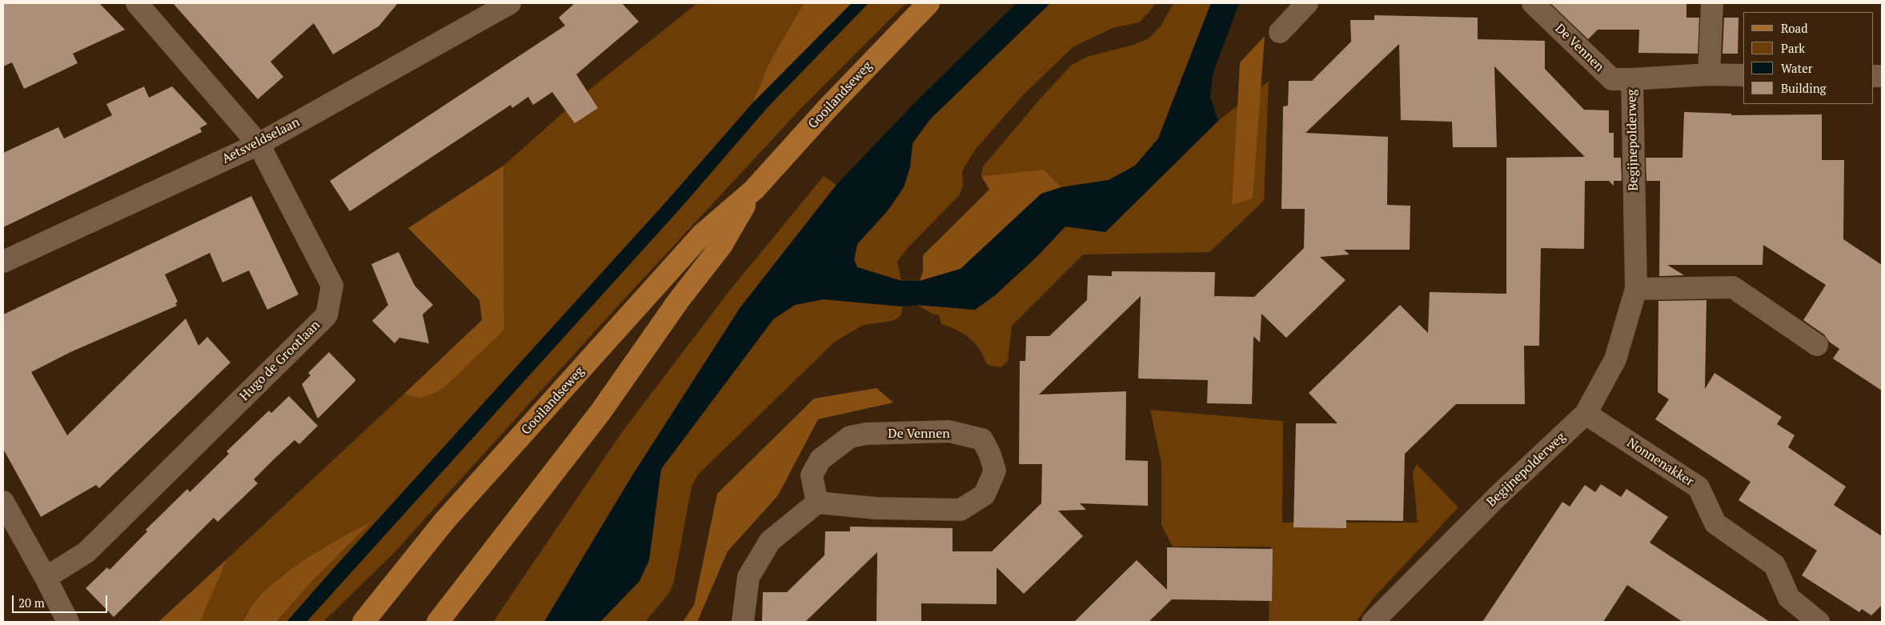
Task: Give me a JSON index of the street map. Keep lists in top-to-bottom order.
{
  "streets": {
    "main road": ["Gooilandseweg"],
    "street": [
      "De Vennen",
      "Begijnepolderweg",
      "Aetsveldselaan",
      "Hugo de Grootlaan",
      "Nonnenakker"
    ]
  },
  "crossings": [
    ["De Vennen", "Begijnepolderweg"],
    ["Begijnepolderweg", "Nonnenakker"],
    ["Aetsveldselaan", "Hugo de Grootlaan"]
  ],
  "legend": [
    "Road",
    "Park",
    "Water",
    "Building"
  ],
  "scale_bar": "20 m"
}
